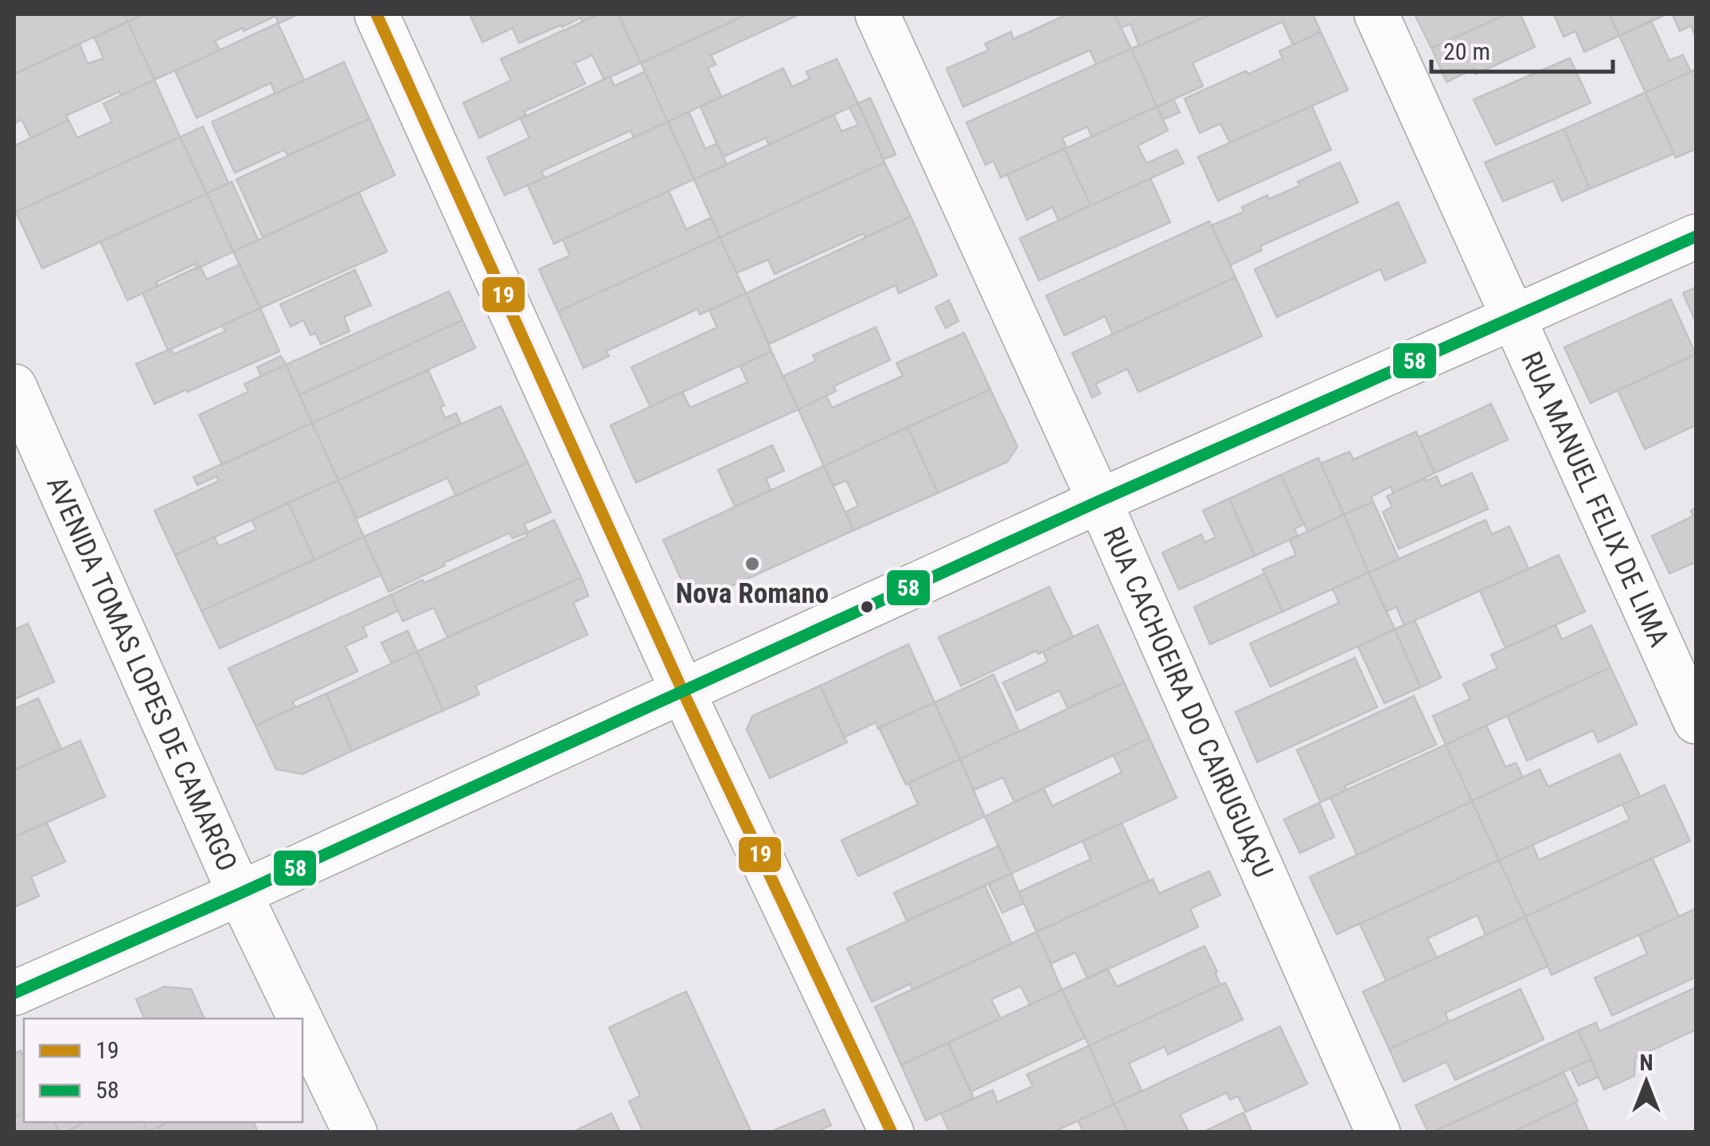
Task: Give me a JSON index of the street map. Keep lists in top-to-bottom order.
{
  "streets": {
    "street": ["RUA MANUEL FELIX DE LIMA", "AVENIDA TOMAS LOPES DE CAMARGO", "RUA CACHOEIRA DO CAIRUGUAÇU"]
  },
  "places": ["Nova Romano"],
  "lines": ["transit line 19", "transit line 58"],
  "legend": ["19", "58"],
  "scale_bar": "20 m",
  "north": "top"
}
